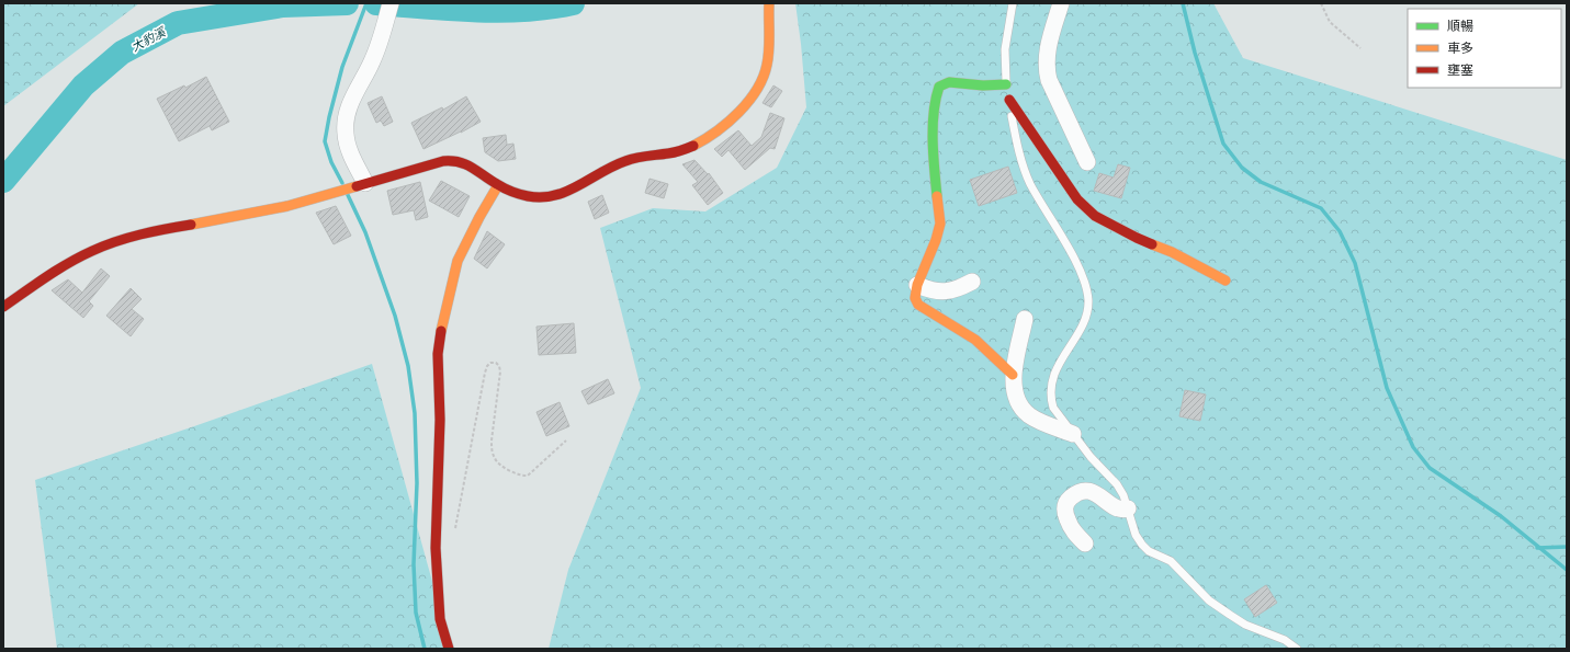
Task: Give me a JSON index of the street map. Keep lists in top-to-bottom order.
{
  "water": ["大豹溪"],
  "legend": ["順暢", "車多", "壅塞"]
}
